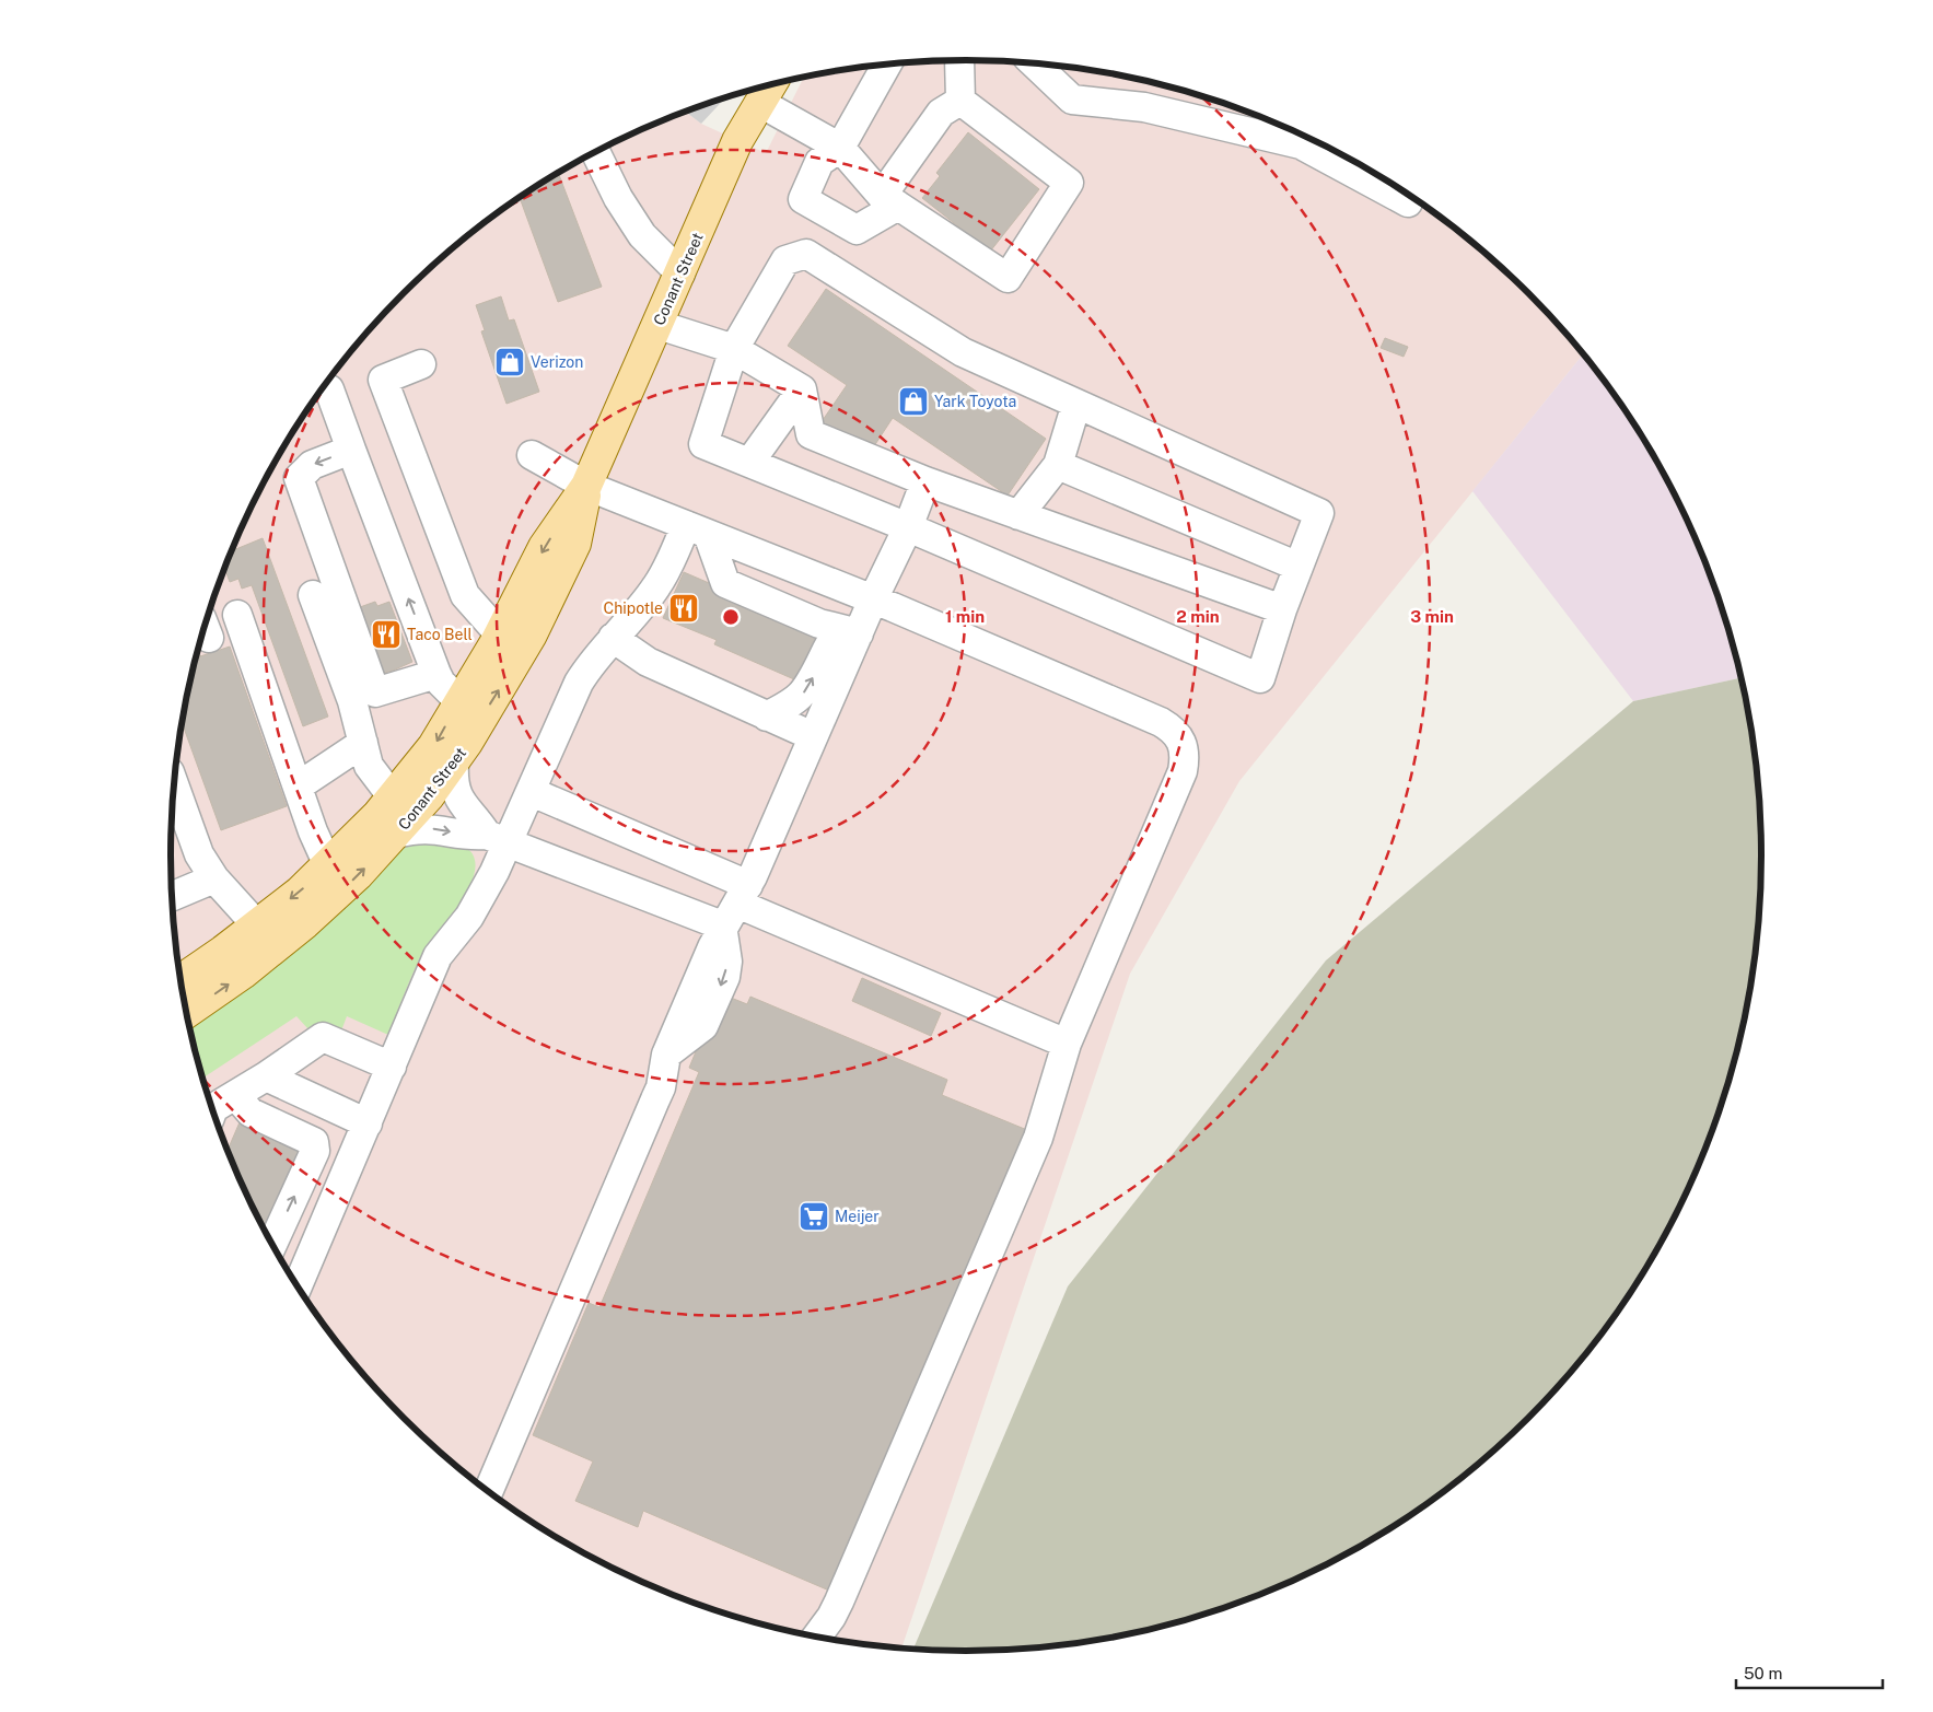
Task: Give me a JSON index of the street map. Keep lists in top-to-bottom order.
{
  "streets": {
    "main road": ["Conant Street"]
  },
  "places": {
    "shop": ["Verizon", "Yark Toyota"],
    "restaurant": ["Chipotle", "Taco Bell"],
    "supermarket": ["Meijer"]
  },
  "scale_bar": "50 m",
  "rings": ["1 min", "2 min", "3 min"]
}
